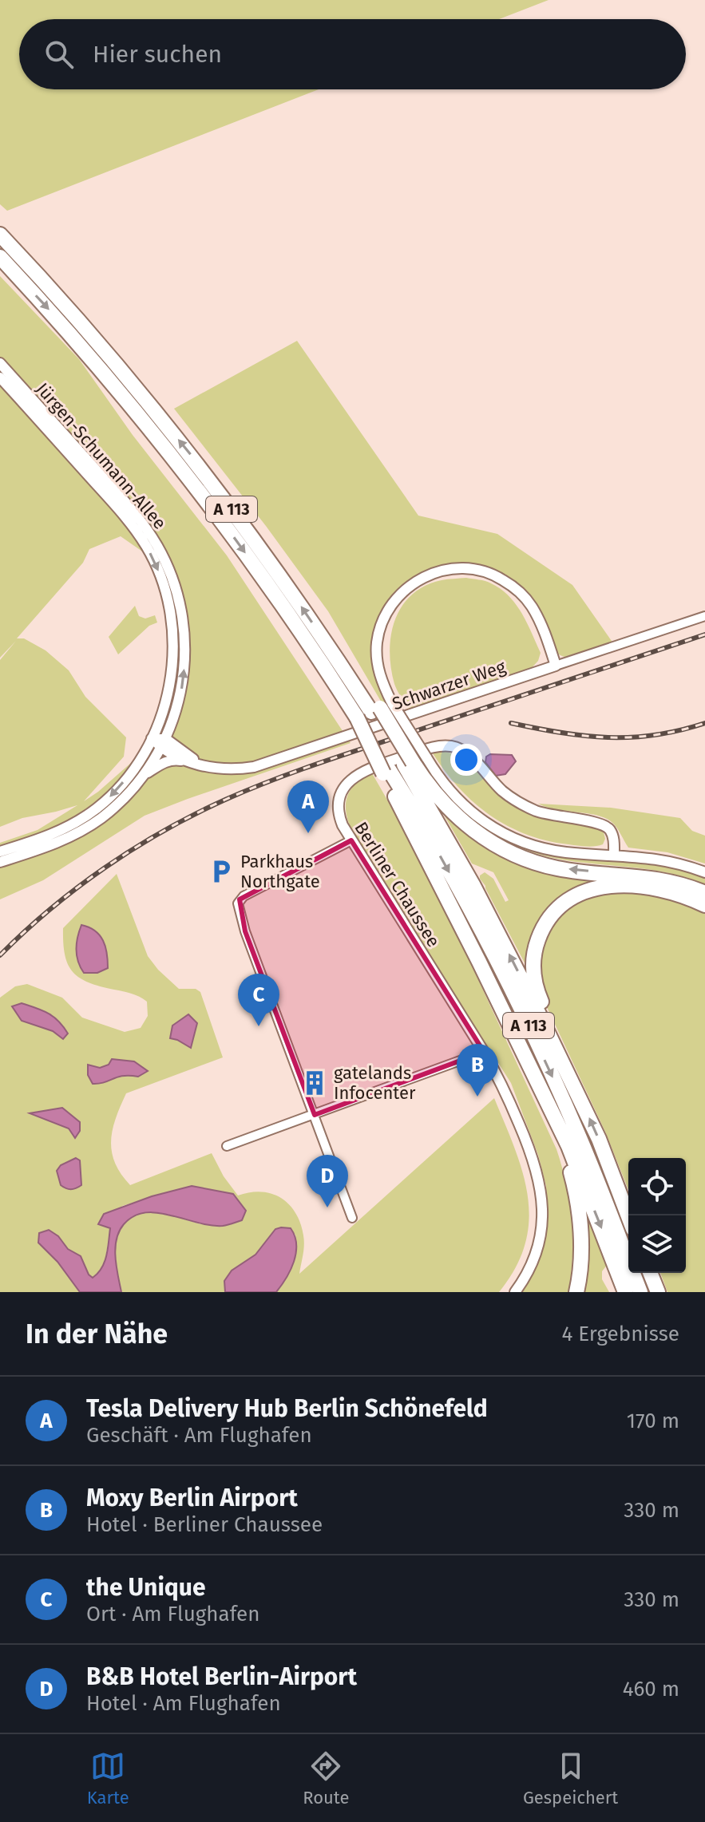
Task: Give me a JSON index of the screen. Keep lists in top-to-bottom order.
{
  "streets": {
    "highway": ["A 113"],
    "street": ["Jürgen-Schumann-Allee", "Schwarzer Weg", "Berliner Chaussee"]
  },
  "crossings": [
    ["Jürgen-Schumann-Allee", "Schwarzer Weg"]
  ],
  "places": {
    "parking": ["Parkhaus Northgate"],
    "building": ["gatelands Infocenter"]
  },
  "page": {
    "search": "Hier suchen",
    "pins": [
      "A",
      "C",
      "B",
      "D"
    ],
    "heading": ["In der Nähe", "4 Ergebnisse"],
    "list": [
      {
        "mark": "A",
        "name": "Tesla Delivery Hub Berlin Schönefeld",
        "note": "Geschäft · Am Flughafen",
        "value": "170 m"
      },
      {
        "mark": "B",
        "name": "Moxy Berlin Airport",
        "note": "Hotel · Berliner Chaussee",
        "value": "330 m"
      },
      {
        "mark": "C",
        "name": "the Unique",
        "note": "Ort · Am Flughafen",
        "value": "330 m"
      },
      {
        "mark": "D",
        "name": "B&B Hotel Berlin-Airport",
        "note": "Hotel · Am Flughafen",
        "value": "460 m"
      }
    ],
    "nav": ["Karte", "Route", "Gespeichert"]
  }
}
